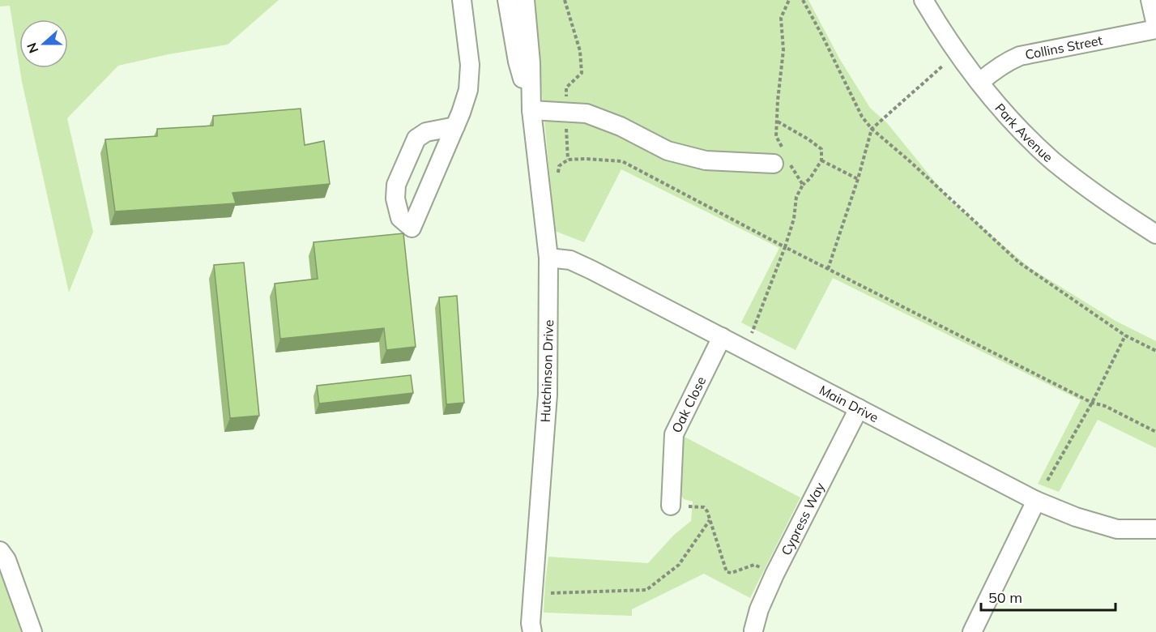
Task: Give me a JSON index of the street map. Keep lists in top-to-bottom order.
{
  "streets": {
    "street": [
      "Collins Street",
      "Park Avenue",
      "Hutchinson Drive",
      "Main Drive",
      "Oak Close",
      "Cypress Way"
    ]
  },
  "crossings": [
    ["Collins Street", "Park Avenue"],
    ["Hutchinson Drive", "Main Drive"],
    ["Main Drive", "Oak Close"],
    ["Main Drive", "Cypress Way"]
  ],
  "scale_bar": "50 m",
  "north": "left"
}
